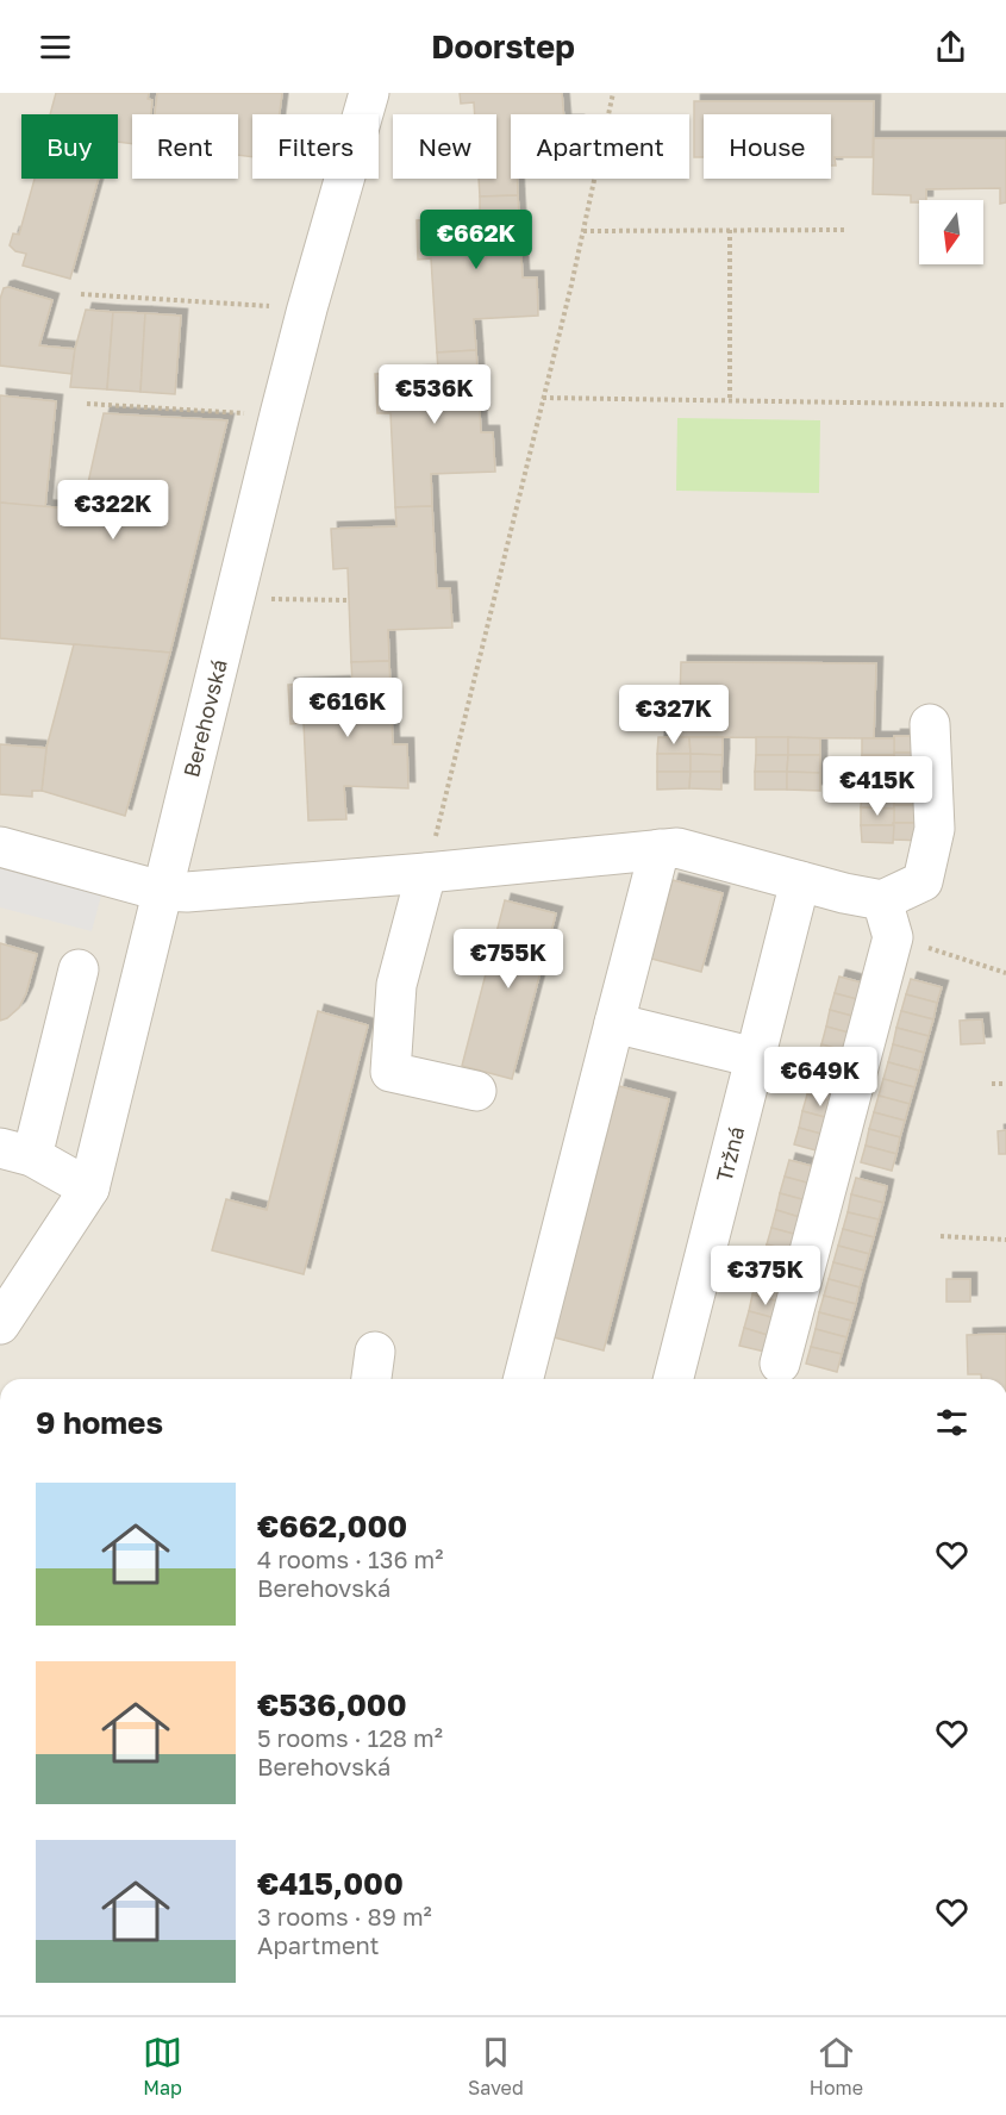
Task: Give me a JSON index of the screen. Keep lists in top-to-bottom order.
{
  "streets": {
    "street": ["Berehovská", "Tržná"]
  },
  "north": "bottom",
  "page": {
    "header": "Doorstep",
    "chip": [
      "Buy",
      "Rent",
      "Filters",
      "New",
      "Apartment",
      "House"
    ],
    "price": [
      "€662K",
      "€536K",
      "€322K",
      "€616K",
      "€327K",
      "€415K",
      "€755K",
      "€649K",
      "€375K"
    ],
    "heading": "9 homes",
    "list": [
      {
        "name": "€662,000",
        "note": "4 rooms · 136 m² · Berehovská"
      },
      {
        "name": "€536,000",
        "note": "5 rooms · 128 m² · Berehovská"
      },
      {
        "name": "€415,000",
        "note": "3 rooms · 89 m² · Apartment"
      }
    ],
    "tabs": ["Map", "Saved", "Home"]
  }
}
